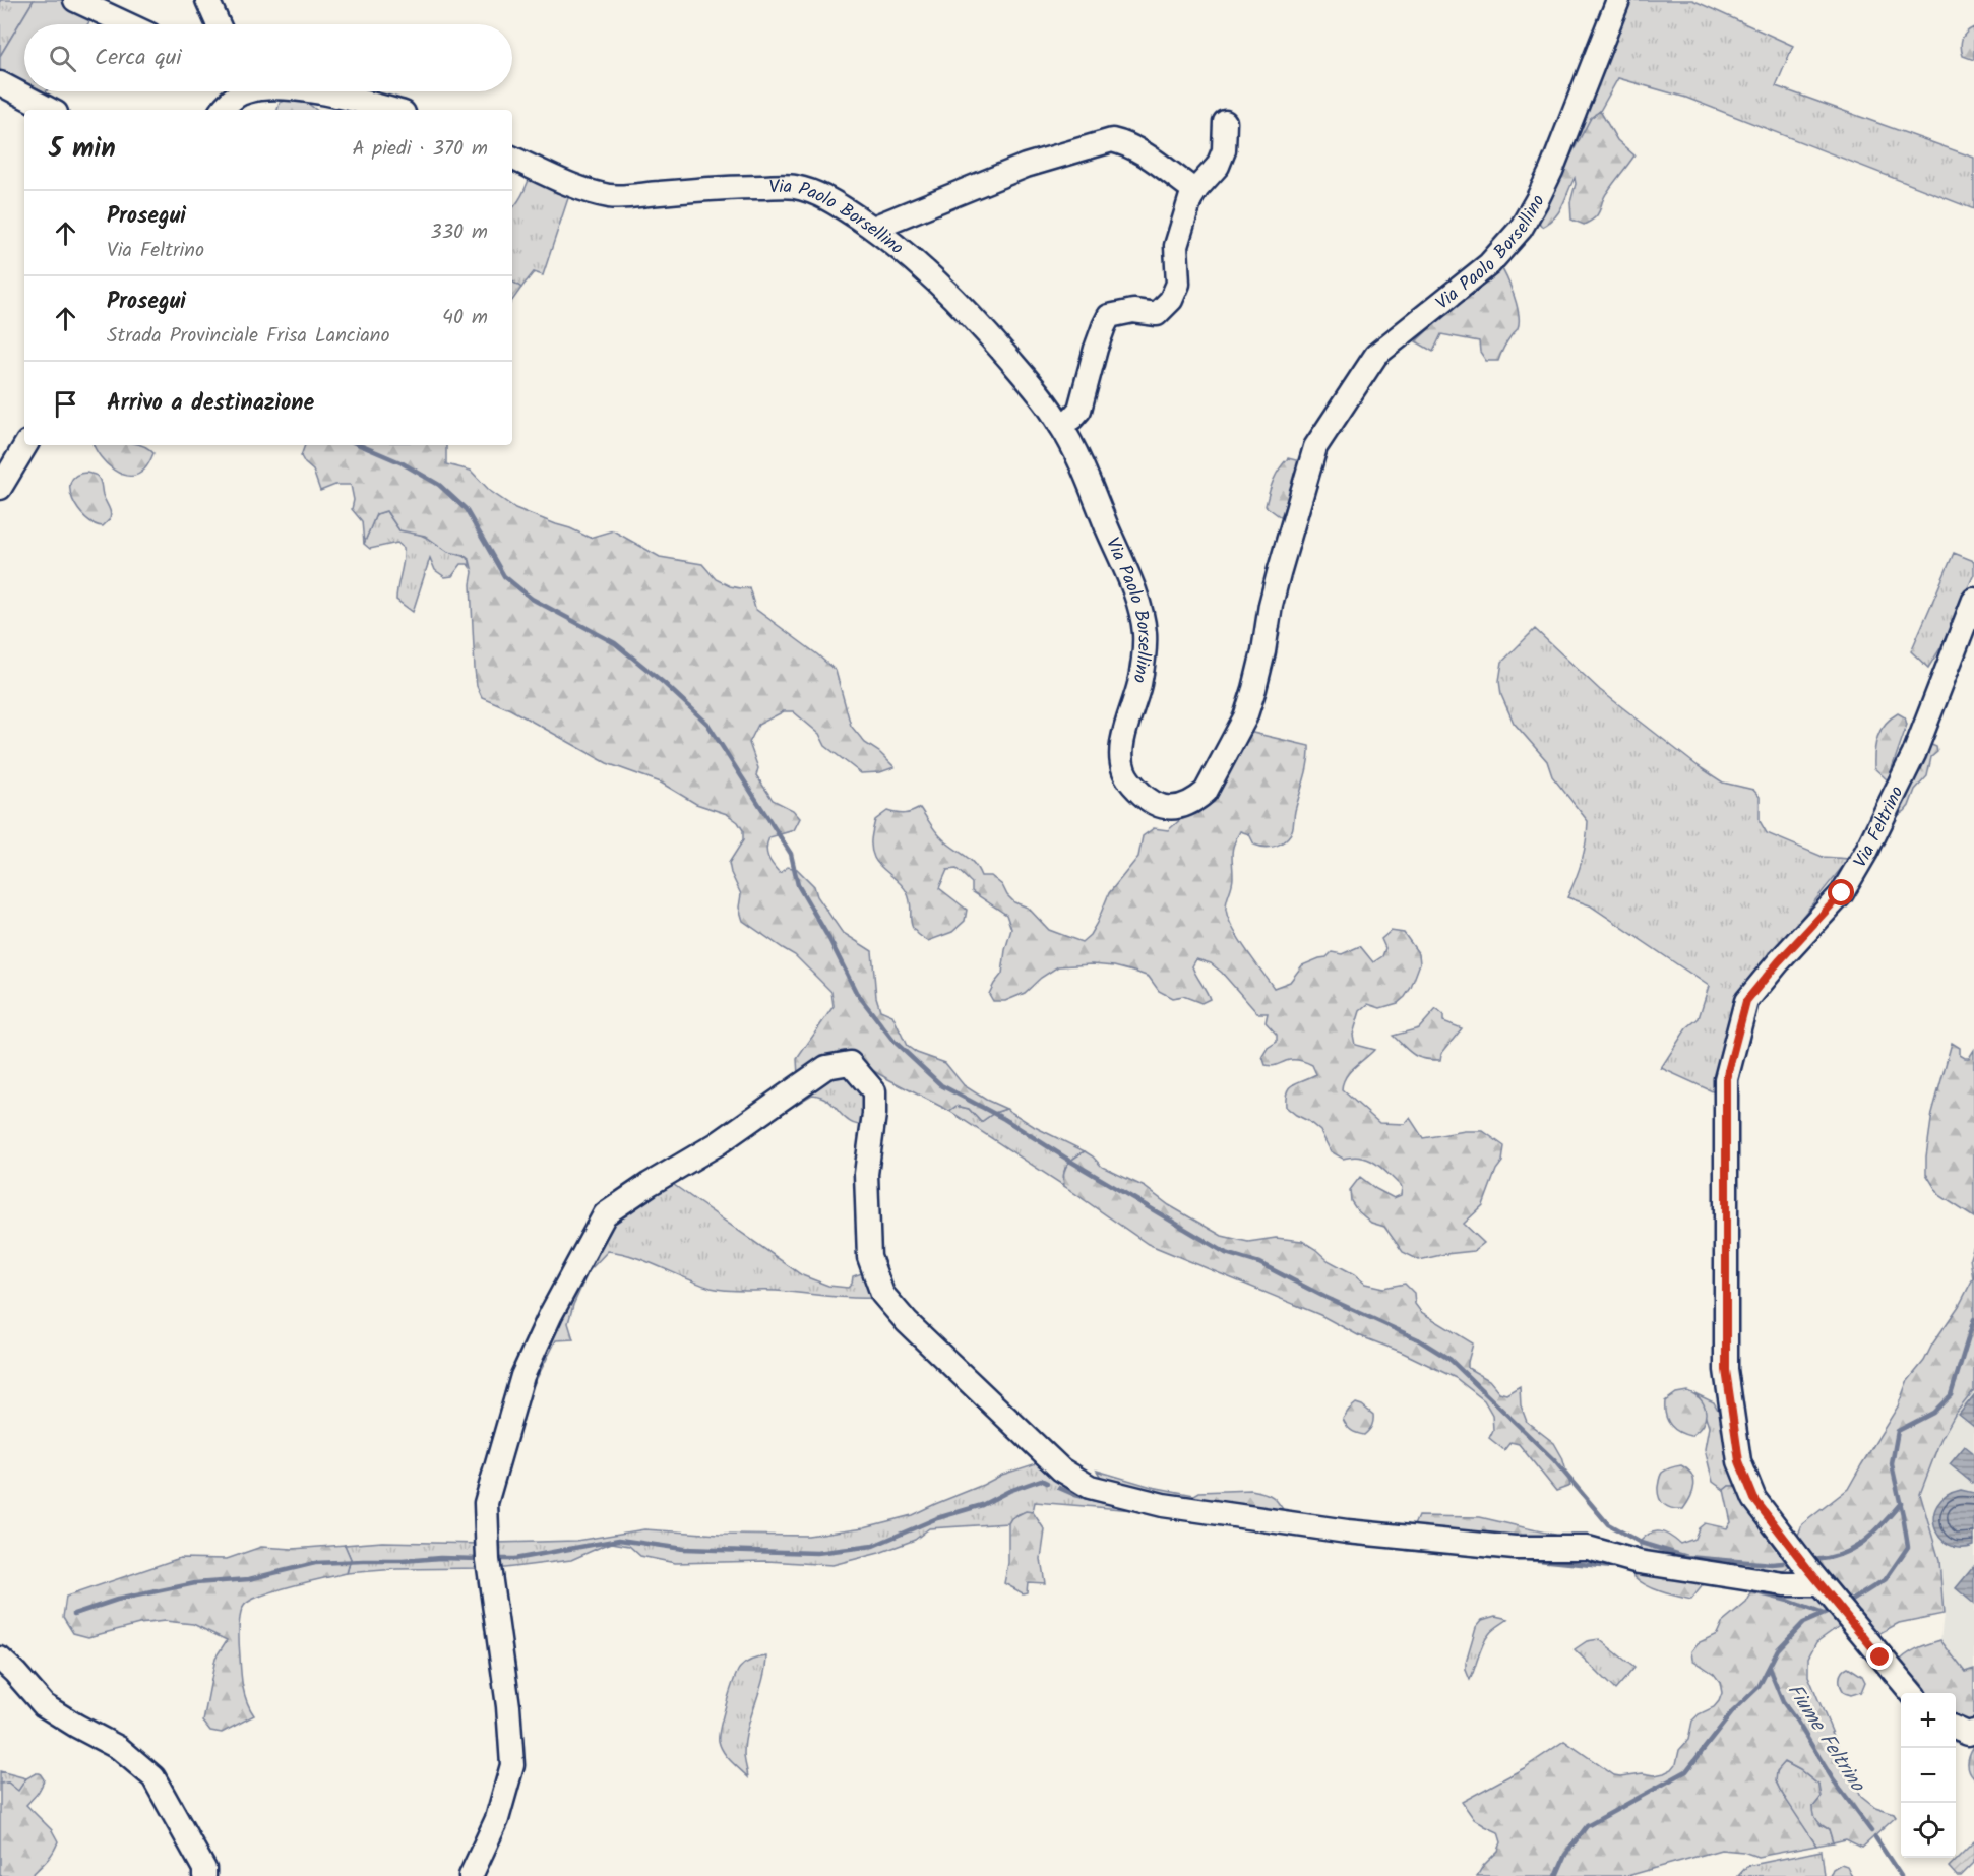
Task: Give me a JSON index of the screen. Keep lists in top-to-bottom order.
{
  "streets": {
    "street": ["Via Paolo Borsellino", "Via Feltrino"]
  },
  "water": ["Fiume Feltrino"],
  "page": {
    "search": "Cerca qui",
    "heading": ["5 min", "A piedi · 370 m"],
    "list": [
      ["Prosegui", "Via Feltrino", "330 m"],
      ["Prosegui", "Strada Provinciale Frisa Lanciano", "40 m"],
      "Arrivo a destinazione"
    ],
    "map_buttons": ["+", "−"]
  }
}
